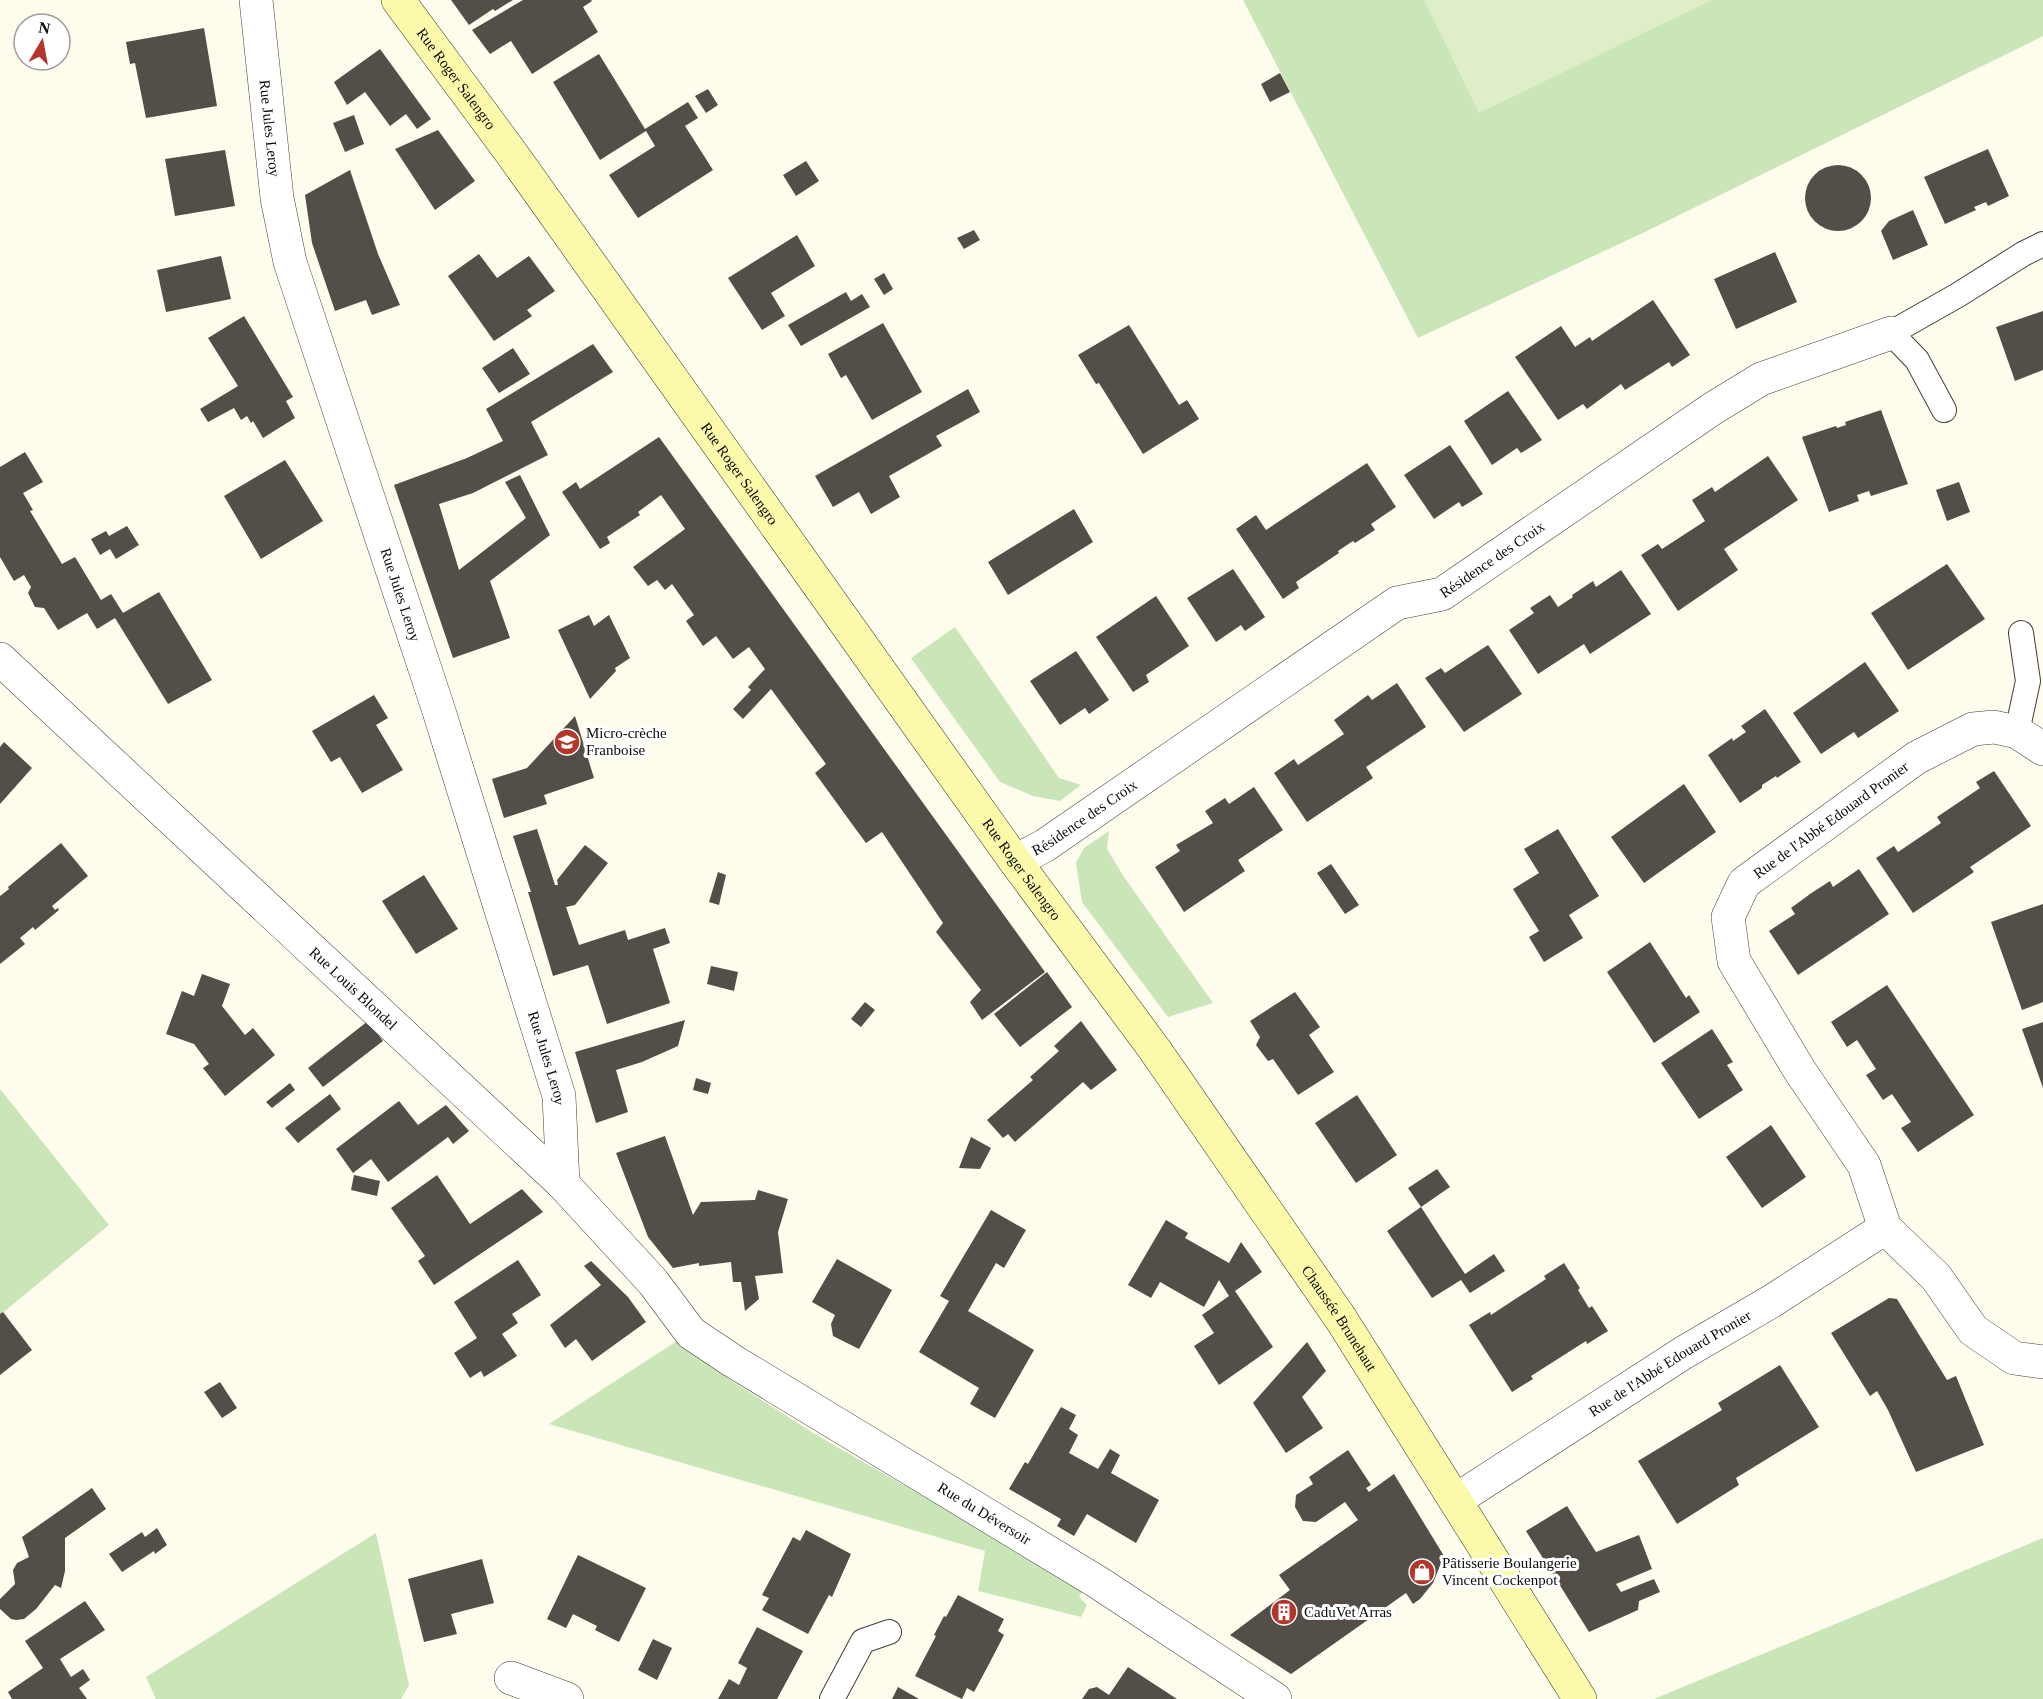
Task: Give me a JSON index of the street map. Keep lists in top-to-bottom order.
{
  "streets": {
    "main road": ["Rue Roger Salengro", "Chaussée Brunehaut"],
    "street": [
      "Rue Jules Leroy",
      "Résidence des Croix",
      "Rue de l'Abbé Edouard Pronier",
      "Rue Louis Blondel",
      "Rue du Déversoir"
    ]
  },
  "crossings": [
    ["Rue Roger Salengro", "Résidence des Croix"],
    ["Rue Roger Salengro", "Chaussée Brunehaut"],
    ["Rue Jules Leroy", "Rue Louis Blondel"],
    ["Rue de l'Abbé Edouard Pronier", "Chaussée Brunehaut"],
    ["Rue Louis Blondel", "Rue du Déversoir"]
  ],
  "places": {
    "school or university": ["Micro-crèche Franboise"],
    "shop": ["Pâtisserie Boulangerie Vincent Cockenpot"],
    "building": ["CaduVet Arras"]
  },
  "north": "top"
}
